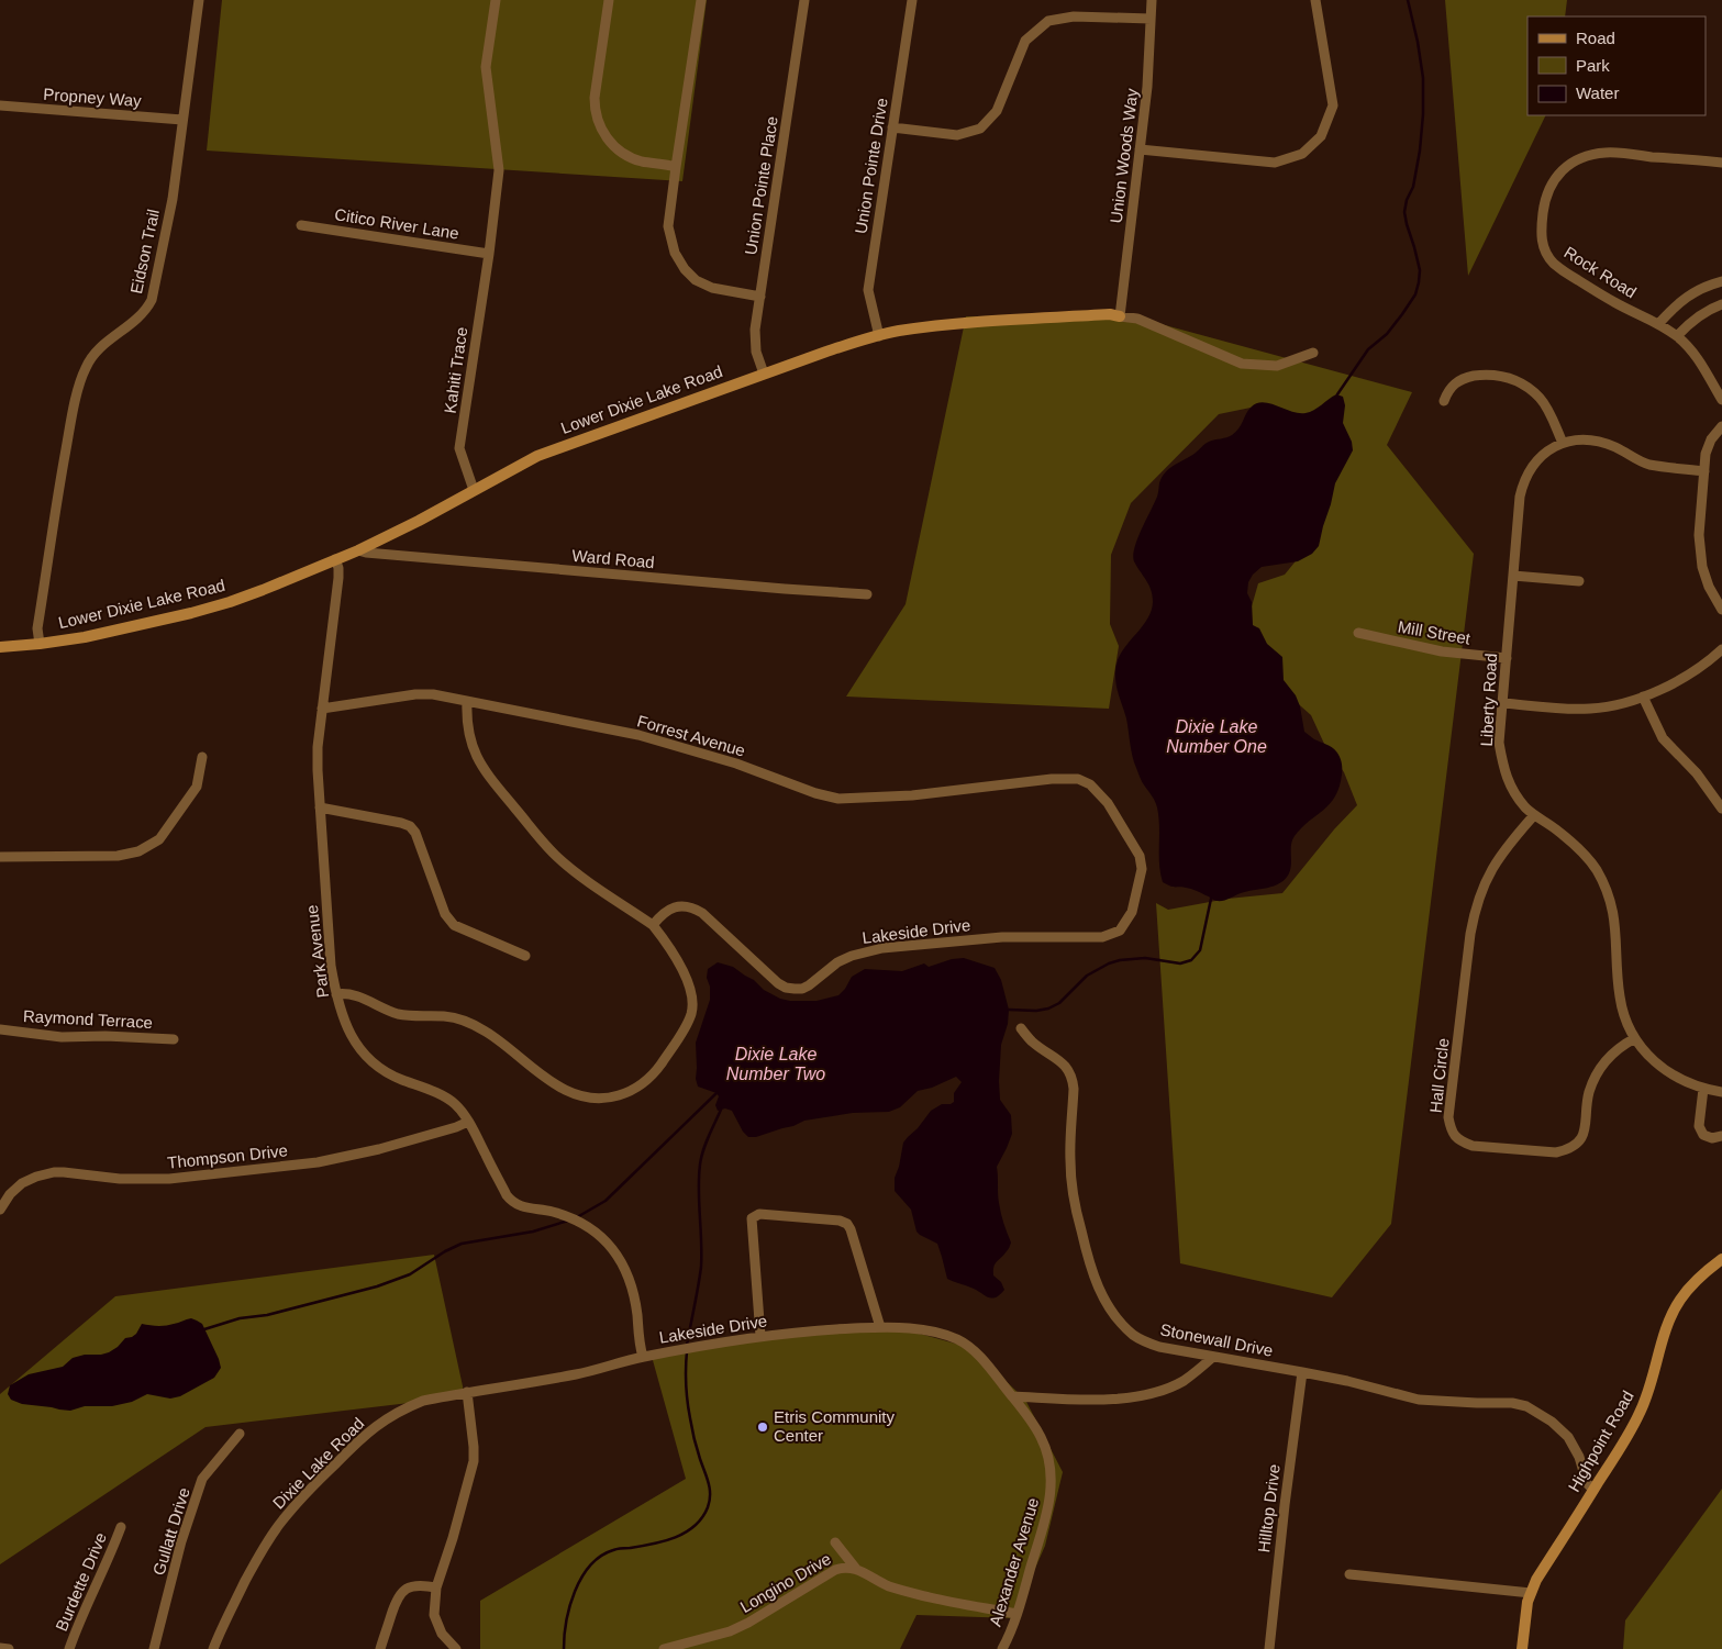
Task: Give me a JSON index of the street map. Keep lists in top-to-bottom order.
{
  "streets": {
    "street": [
      "Propney Way",
      "Union Woods Way",
      "Union Pointe Drive",
      "Union Pointe Place",
      "Citico River Lane",
      "Eidson Trail",
      "Rock Road",
      "Kahiti Trace",
      "Lower Dixie Lake Road",
      "Ward Road",
      "Mill Street",
      "Liberty Road",
      "Forrest Avenue",
      "Lakeside Drive",
      "Park Avenue",
      "Raymond Terrace",
      "Hall Circle",
      "Thompson Drive",
      "Stonewall Drive",
      "Highpoint Road",
      "Dixie Lake Road",
      "Hilltop Drive",
      "Gullatt Drive",
      "Alexander Avenue",
      "Burdette Drive",
      "Longino Drive"
    ]
  },
  "crossings": [
    ["Propney Way", "Eidson Trail"],
    ["Union Woods Way", "Lower Dixie Lake Road"],
    ["Union Pointe Drive", "Lower Dixie Lake Road"],
    ["Union Pointe Place", "Lower Dixie Lake Road"],
    ["Citico River Lane", "Kahiti Trace"],
    ["Eidson Trail", "Lower Dixie Lake Road"],
    ["Kahiti Trace", "Lower Dixie Lake Road"],
    ["Lower Dixie Lake Road", "Ward Road"],
    ["Lower Dixie Lake Road", "Park Avenue"],
    ["Mill Street", "Liberty Road"],
    ["Liberty Road", "Hall Circle"],
    ["Forrest Avenue", "Lakeside Drive"],
    ["Forrest Avenue", "Park Avenue"],
    ["Lakeside Drive", "Park Avenue"],
    ["Lakeside Drive", "Dixie Lake Road"],
    ["Lakeside Drive", "Alexander Avenue"],
    ["Park Avenue", "Thompson Drive"],
    ["Park Avenue", "Dixie Lake Road"],
    ["Stonewall Drive", "Highpoint Road"],
    ["Stonewall Drive", "Hilltop Drive"],
    ["Alexander Avenue", "Longino Drive"]
  ],
  "water": ["Dixie Lake Number One", "Dixie Lake Number Two"],
  "places": ["Etris Community Center"],
  "legend": ["Road", "Park", "Water"]
}
